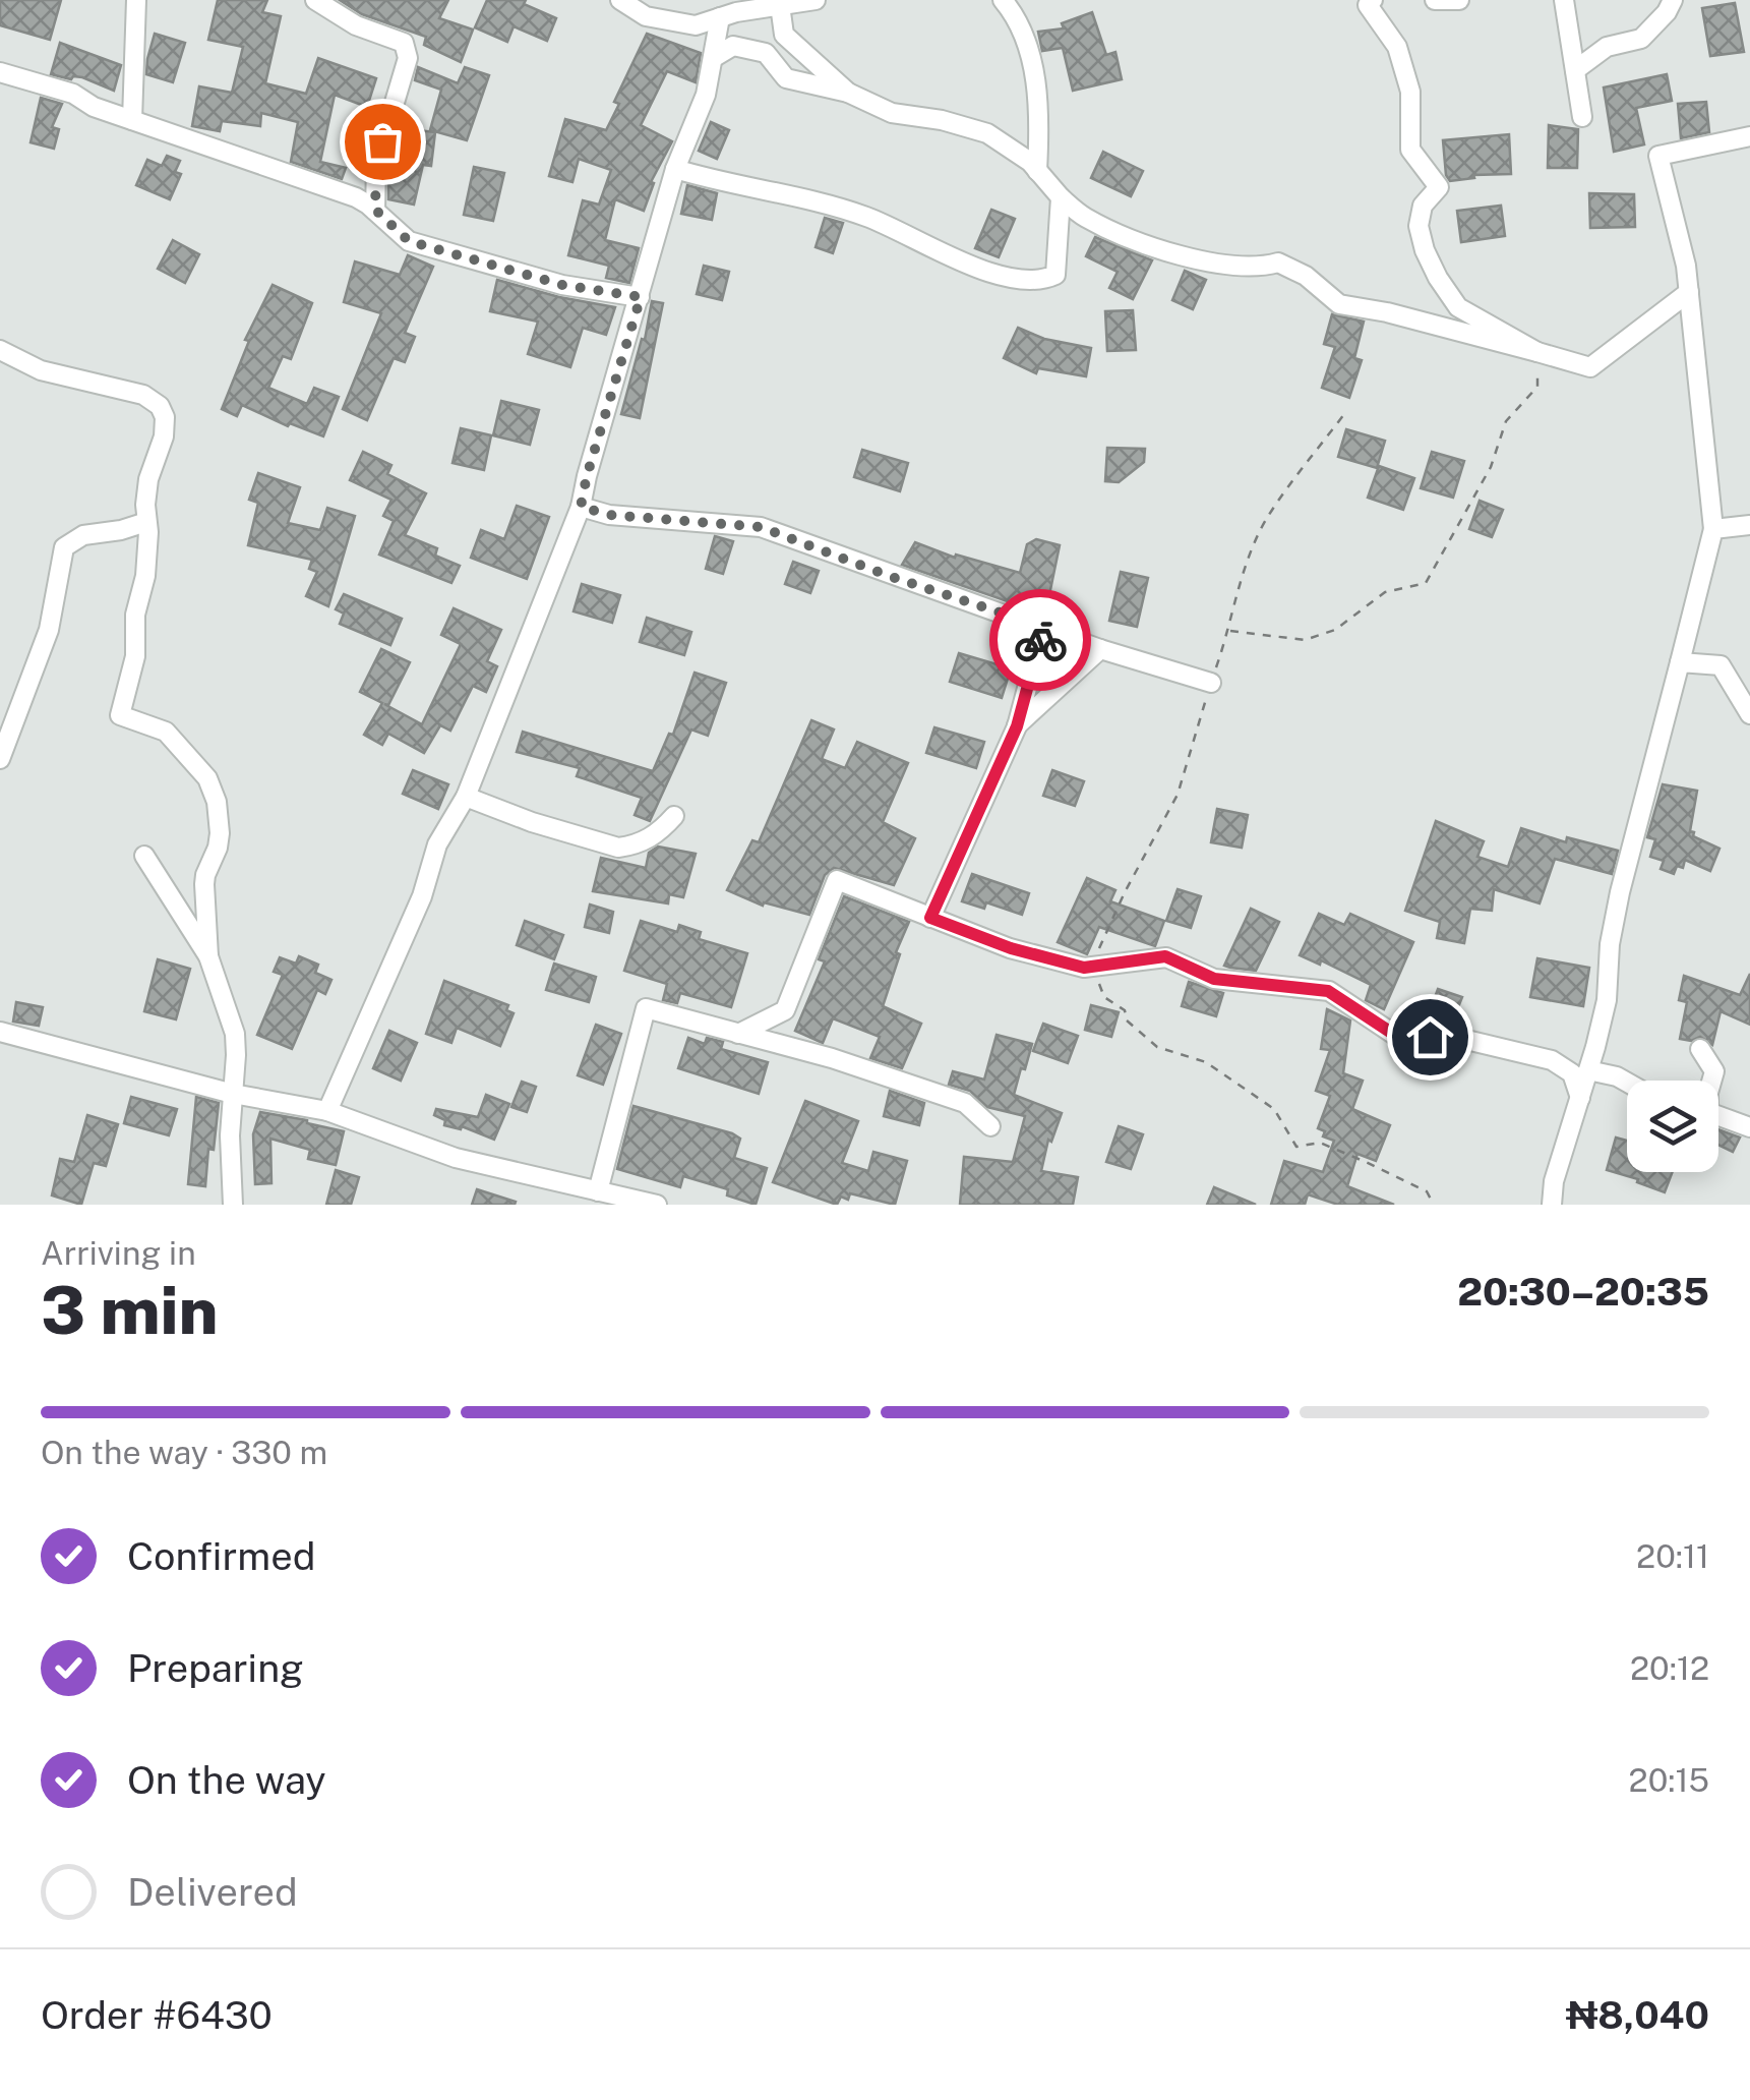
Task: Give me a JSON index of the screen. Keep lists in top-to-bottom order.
{
  "page": {
    "heading": ["3 min", "Arriving in", "20:30–20:35"],
    "panel": ["Order #6430", "₦8,040"],
    "bar": "On the way · 330 m",
    "list": [
      ["Confirmed", "20:11"],
      ["Preparing", "20:12"],
      ["On the way", "20:15"],
      "Delivered"
    ]
  }
}
